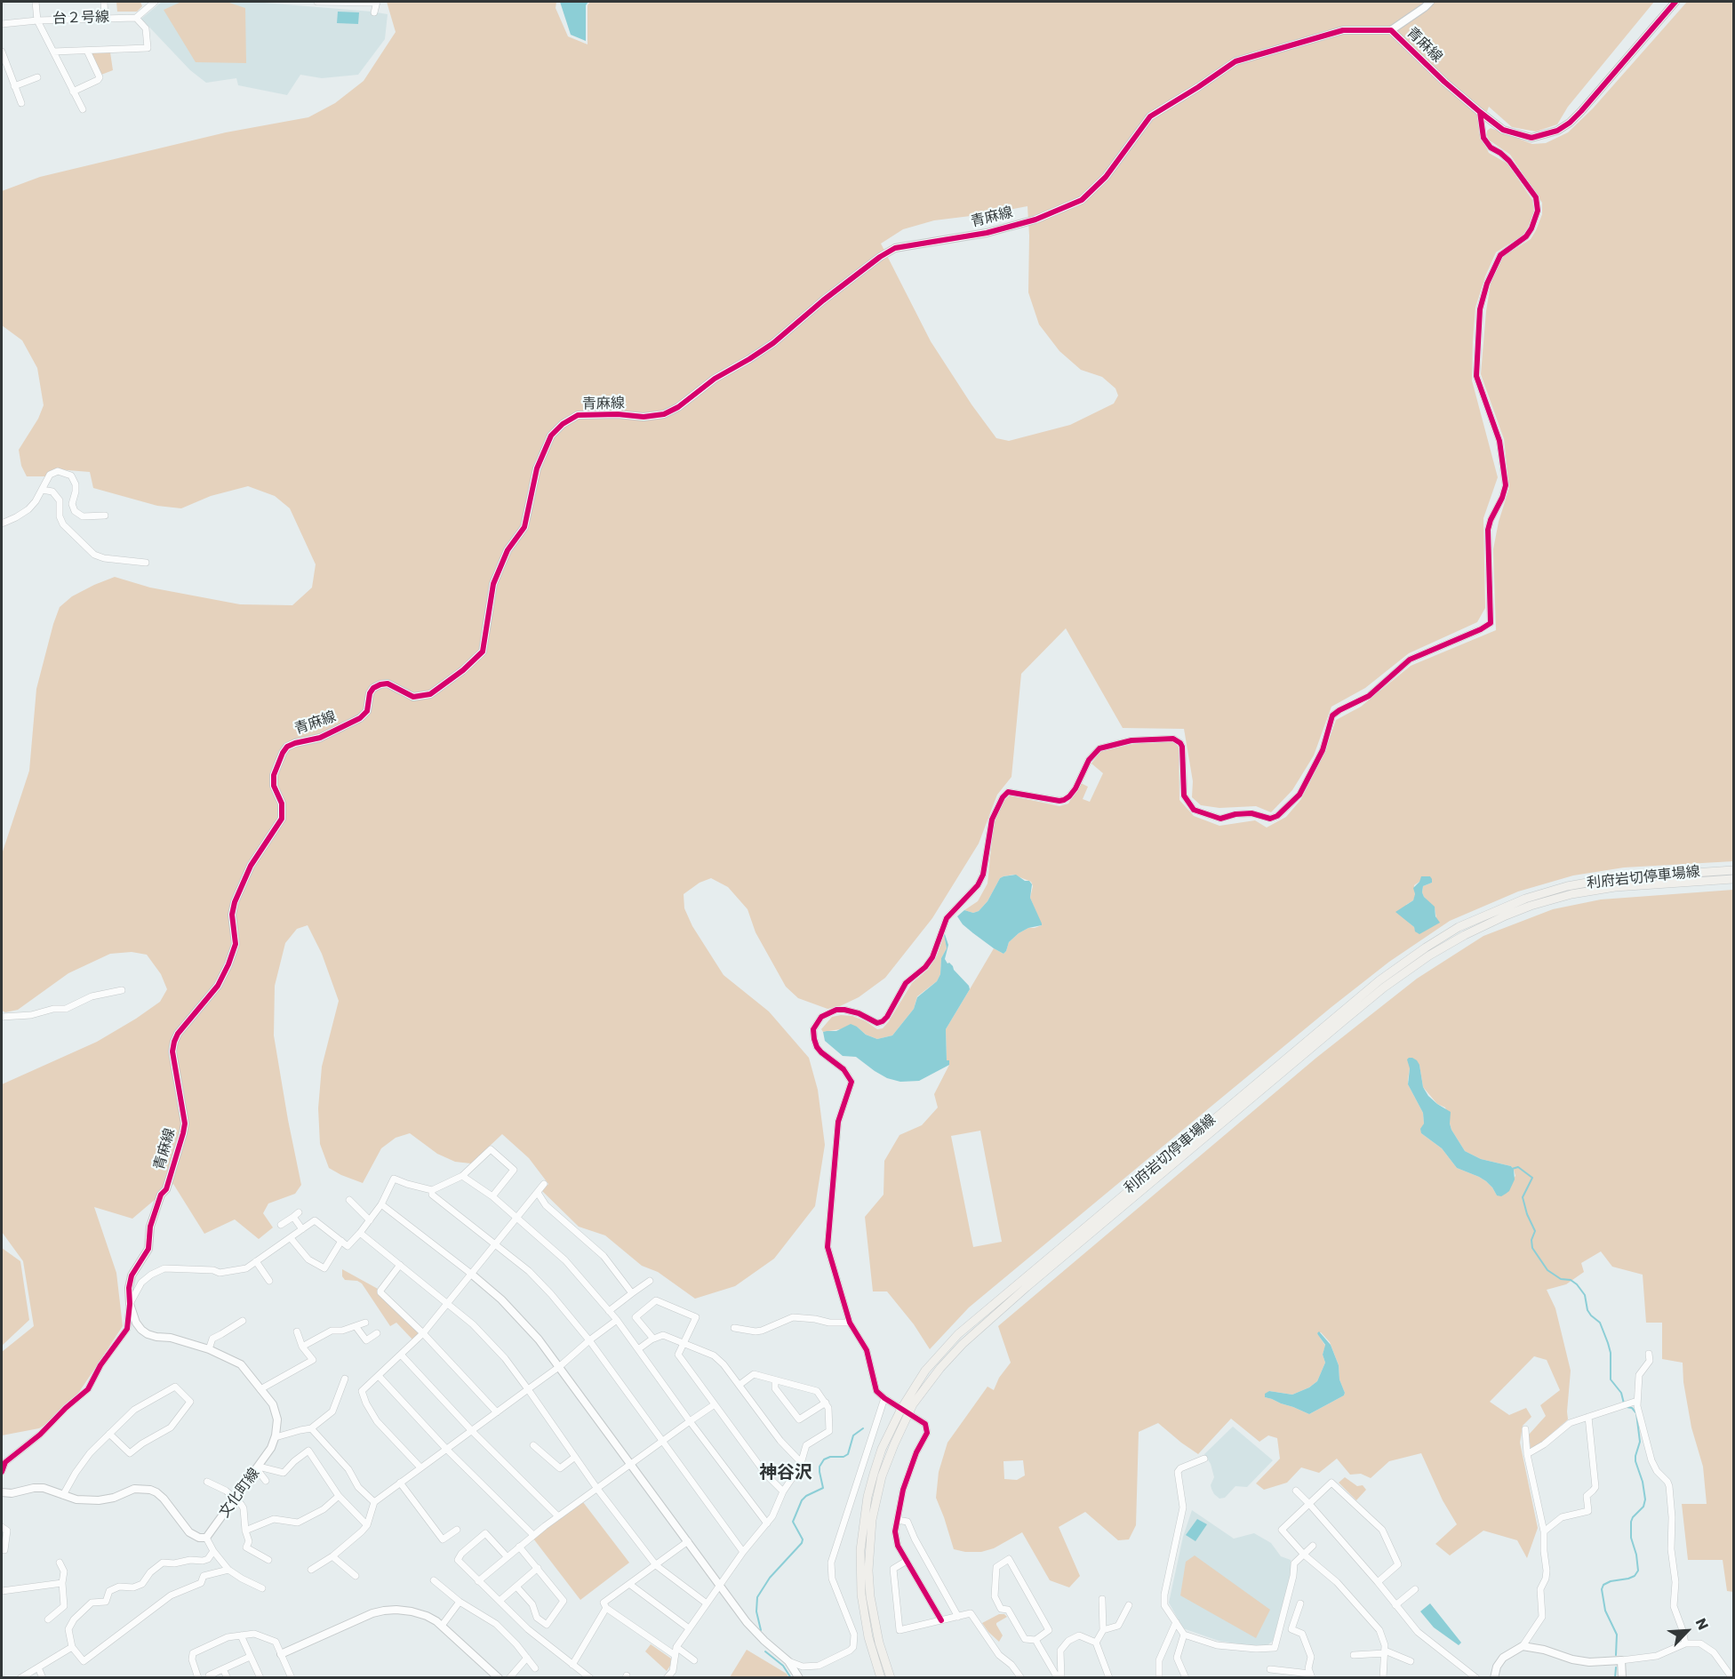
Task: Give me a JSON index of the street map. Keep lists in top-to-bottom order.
{
  "streets": {
    "main road": ["利府岩切停車場線"],
    "street": ["台２号線", "青麻線", "文化町線"]
  },
  "crossings": [
    ["青麻線", "文化町線"]
  ],
  "districts": ["神谷沢"],
  "north": "top right"
}
